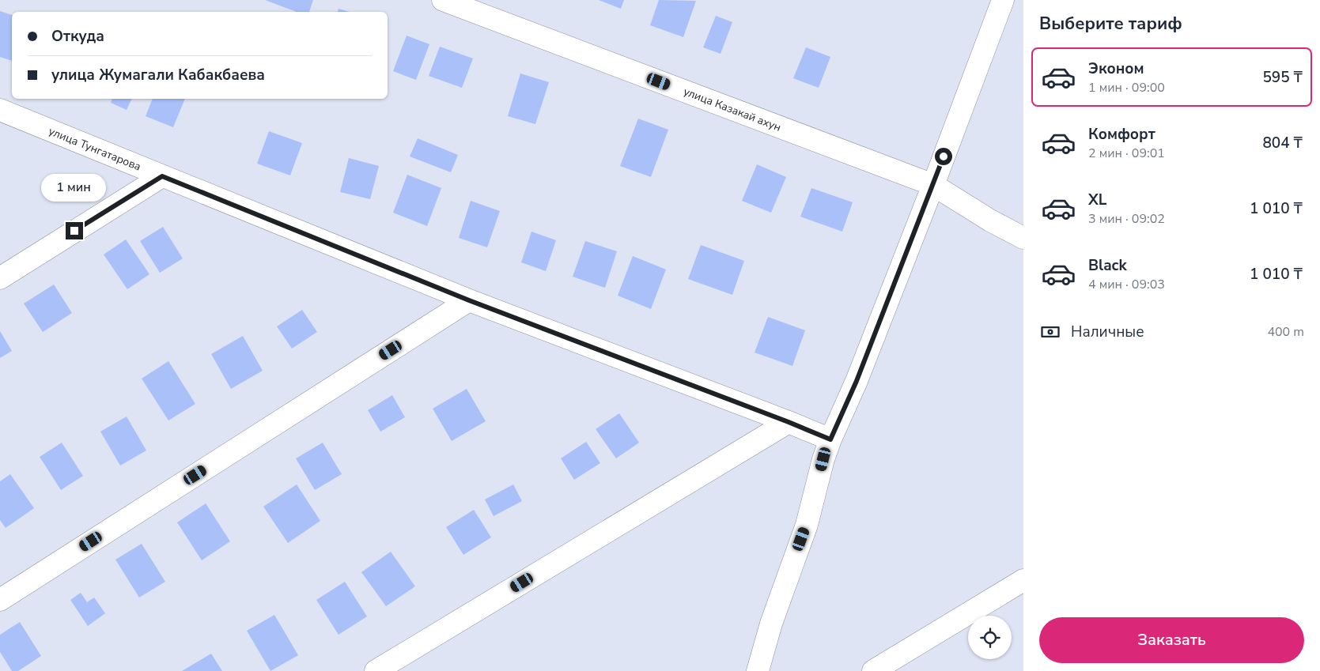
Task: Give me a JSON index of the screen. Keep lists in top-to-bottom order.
{
  "streets": {
    "street": ["улица Казакай ахун", "улица Тунгатарова"]
  },
  "page": {
    "heading": "Выберите тариф",
    "banner": ["Откуда", "улица Жумагали Кабакбаева"],
    "list": [
      {
        "name": "Эконом",
        "note": "1 мин · 09:00",
        "value": "595 ₸"
      },
      {
        "name": "Комфорт",
        "note": "2 мин · 09:01",
        "value": "804 ₸"
      },
      {
        "name": "XL",
        "note": "3 мин · 09:02",
        "value": "1 010 ₸"
      },
      {
        "name": "Black",
        "note": "4 мин · 09:03",
        "value": "1 010 ₸"
      }
    ],
    "bubble": "1 мин",
    "pay": ["Наличные", "400 m"],
    "buttons": "Заказать"
  }
}
